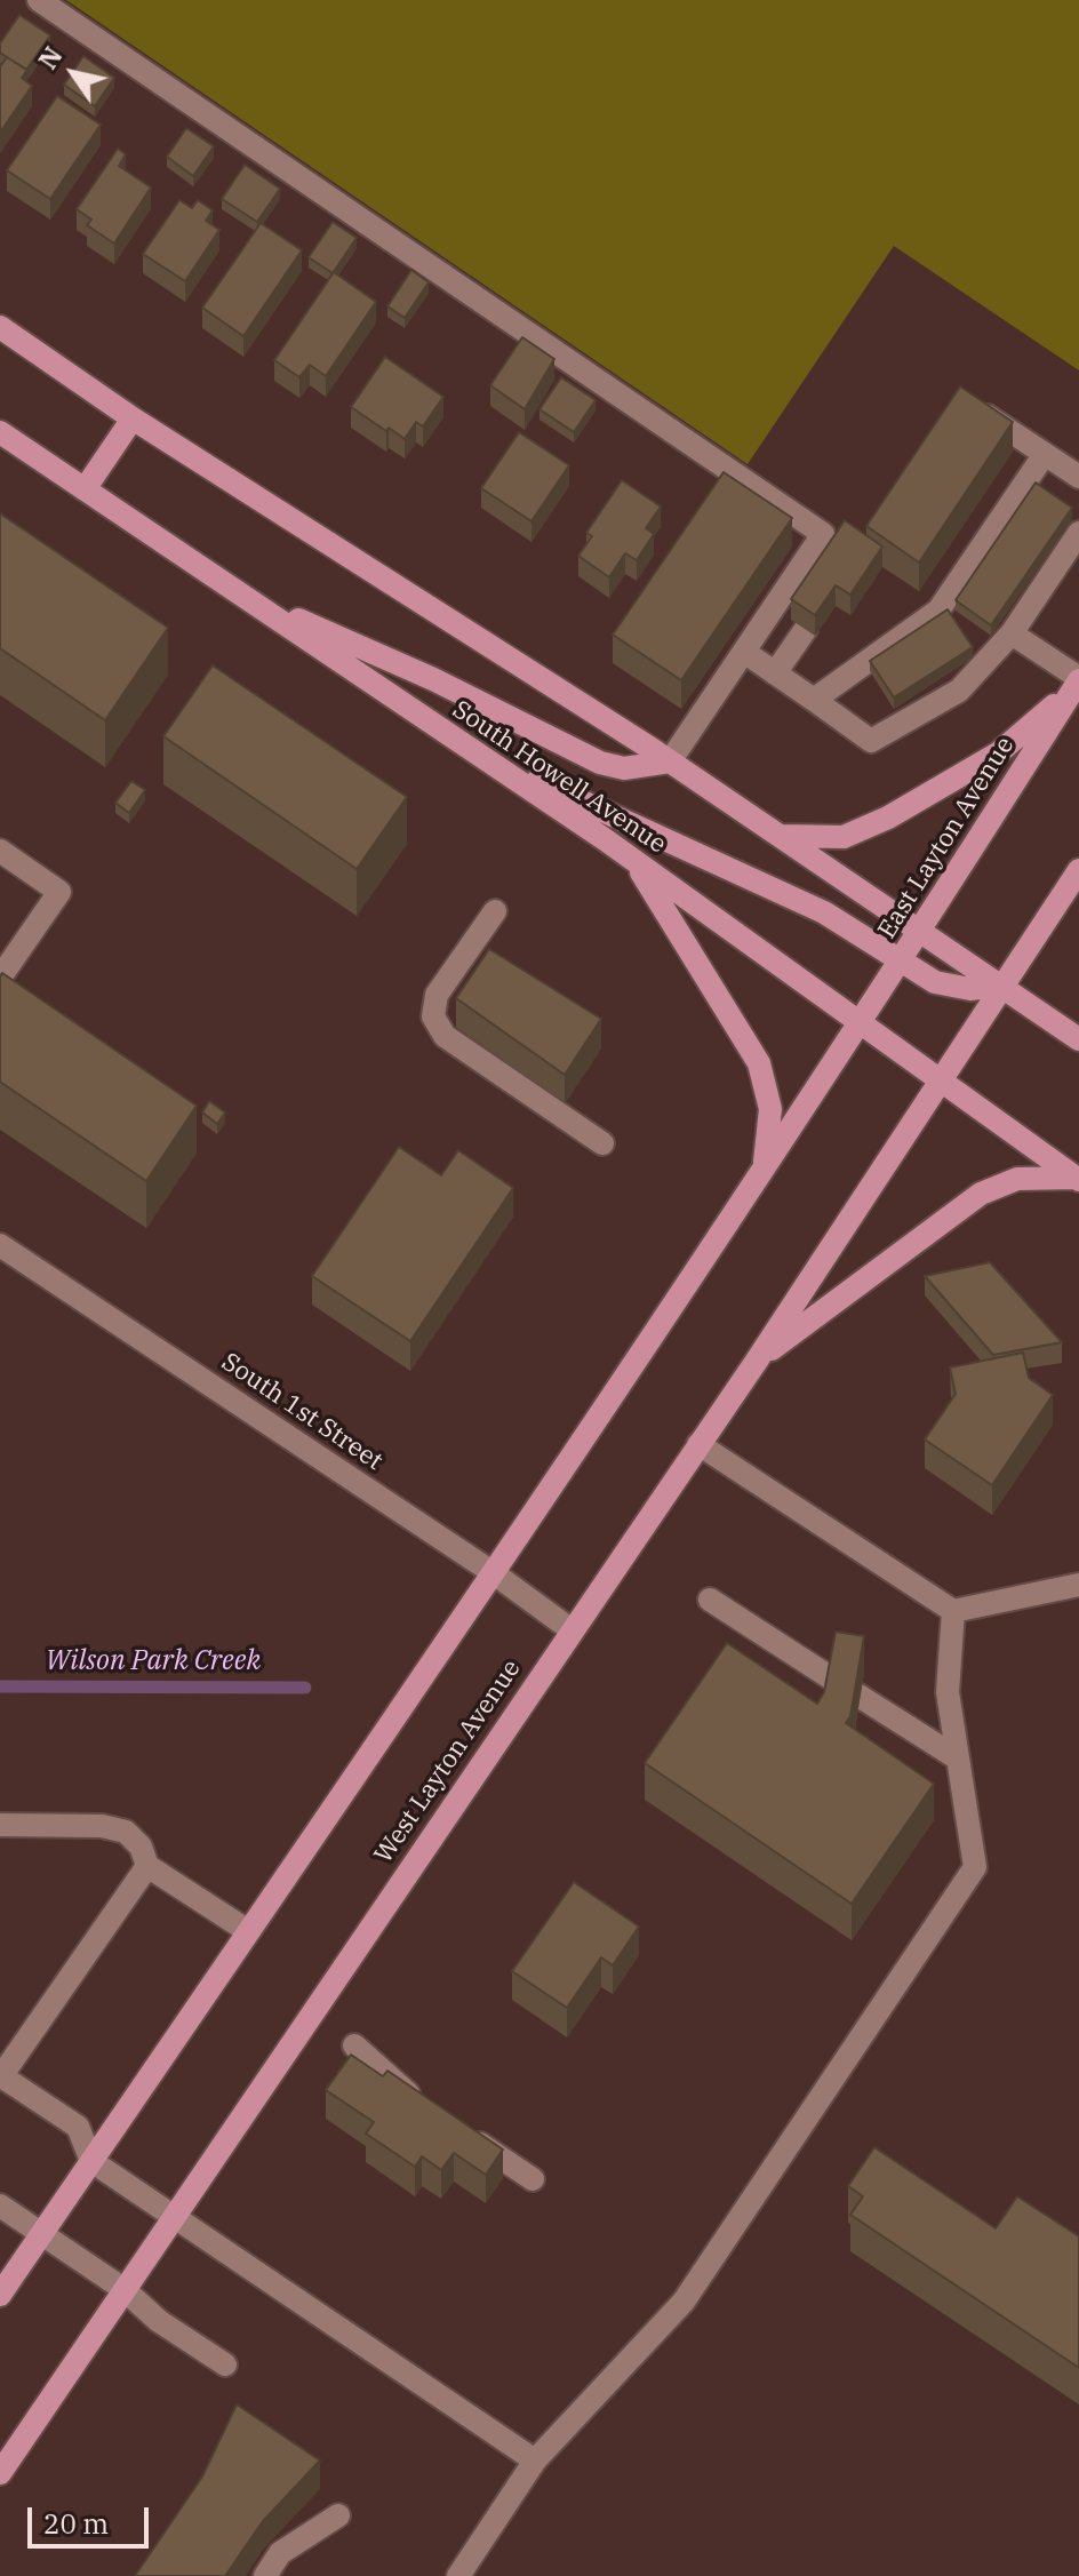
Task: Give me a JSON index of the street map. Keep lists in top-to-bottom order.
{
  "streets": {
    "main road": ["South Howell Avenue", "East Layton Avenue", "West Layton Avenue"],
    "street": ["South 1st Street"]
  },
  "crossings": [
    ["South Howell Avenue", "East Layton Avenue"],
    ["South Howell Avenue", "West Layton Avenue"],
    ["South 1st Street", "West Layton Avenue"]
  ],
  "water": ["Wilson Park Creek"],
  "scale_bar": "20 m",
  "north": "top left"
}
